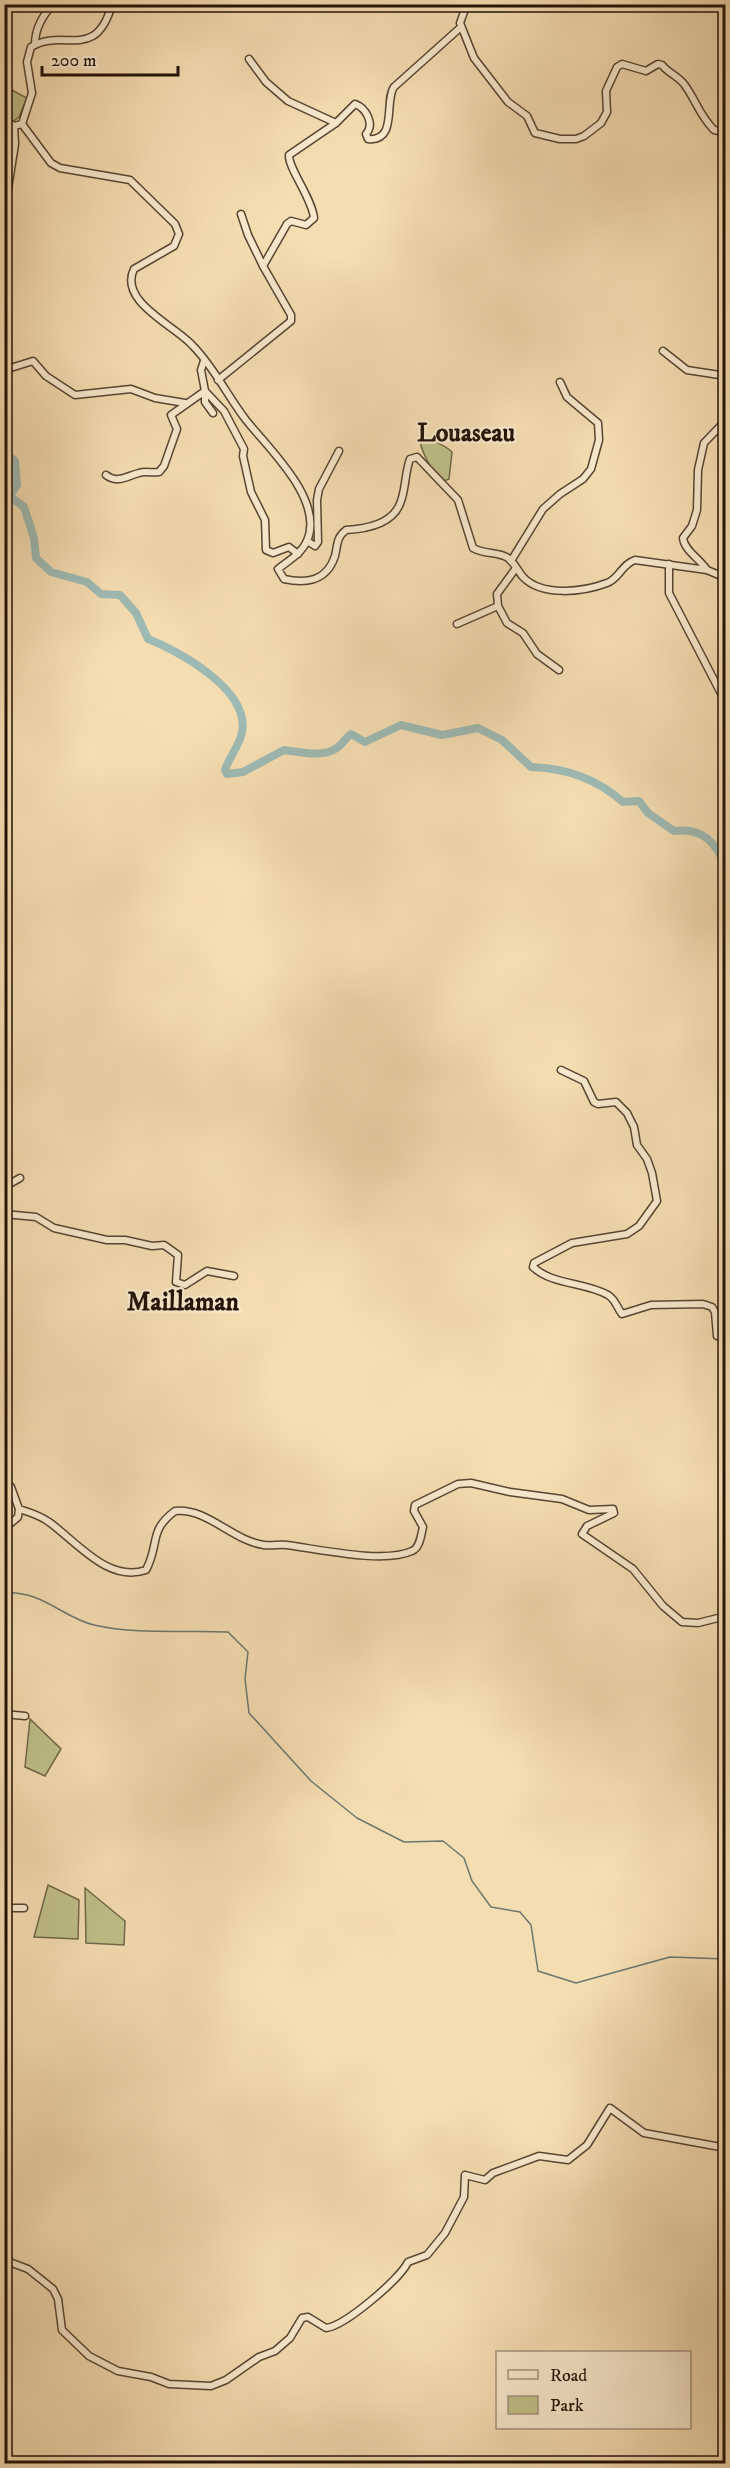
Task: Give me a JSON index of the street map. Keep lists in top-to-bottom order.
{
  "districts": ["Louaseau", "Maillaman"],
  "legend": ["Road", "Park"],
  "scale_bar": "200 m"
}
